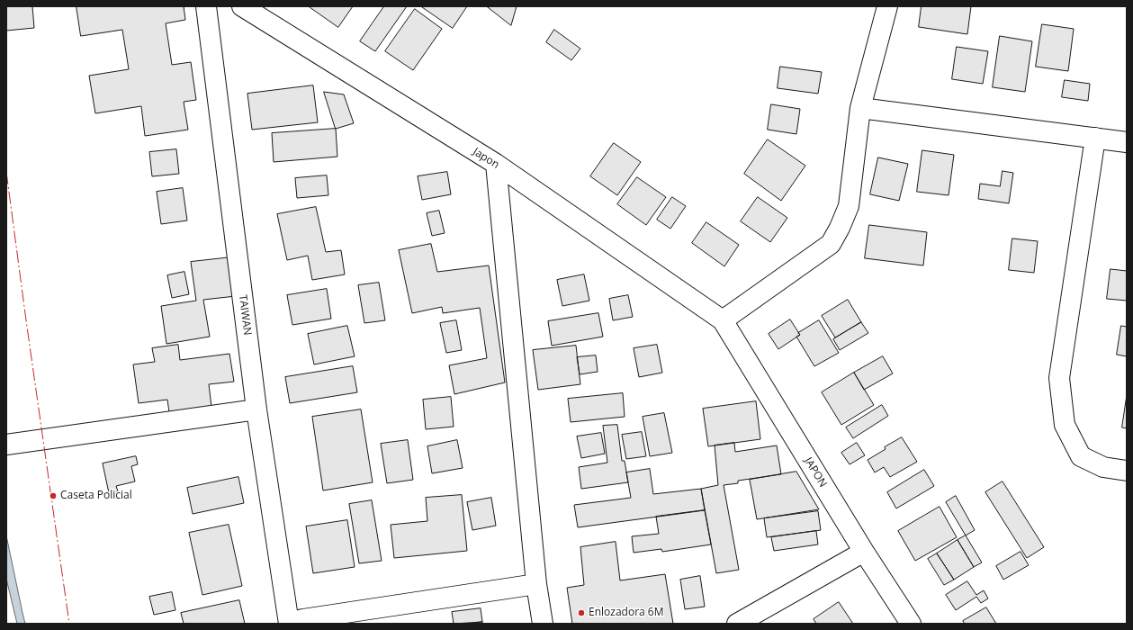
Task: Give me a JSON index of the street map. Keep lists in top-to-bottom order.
{
  "streets": {
    "street": ["Japon", "TAIWAN", "JAPON"]
  },
  "crossings": [
    ["Japon", "JAPON"]
  ],
  "places": ["Caseta Policial", "Enlozadora 6M"]
}
